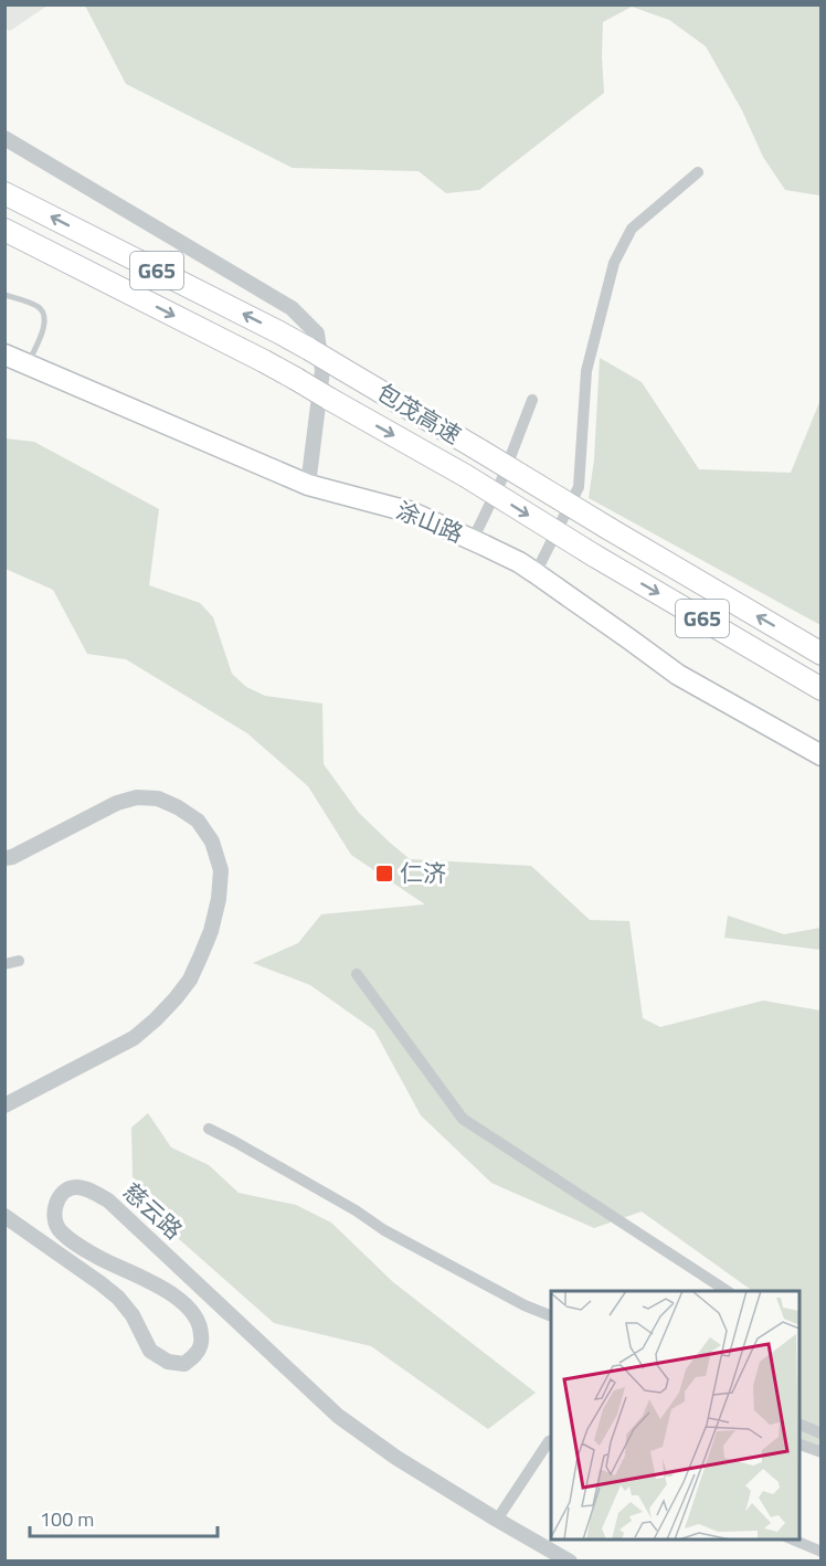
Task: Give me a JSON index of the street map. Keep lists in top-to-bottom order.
{
  "streets": {
    "highway": ["G65", "包茂高速"],
    "main road": ["涂山路"],
    "street": ["慈云路"]
  },
  "places": {
    "transit": ["仁济"]
  },
  "scale_bar": "100 m"
}
